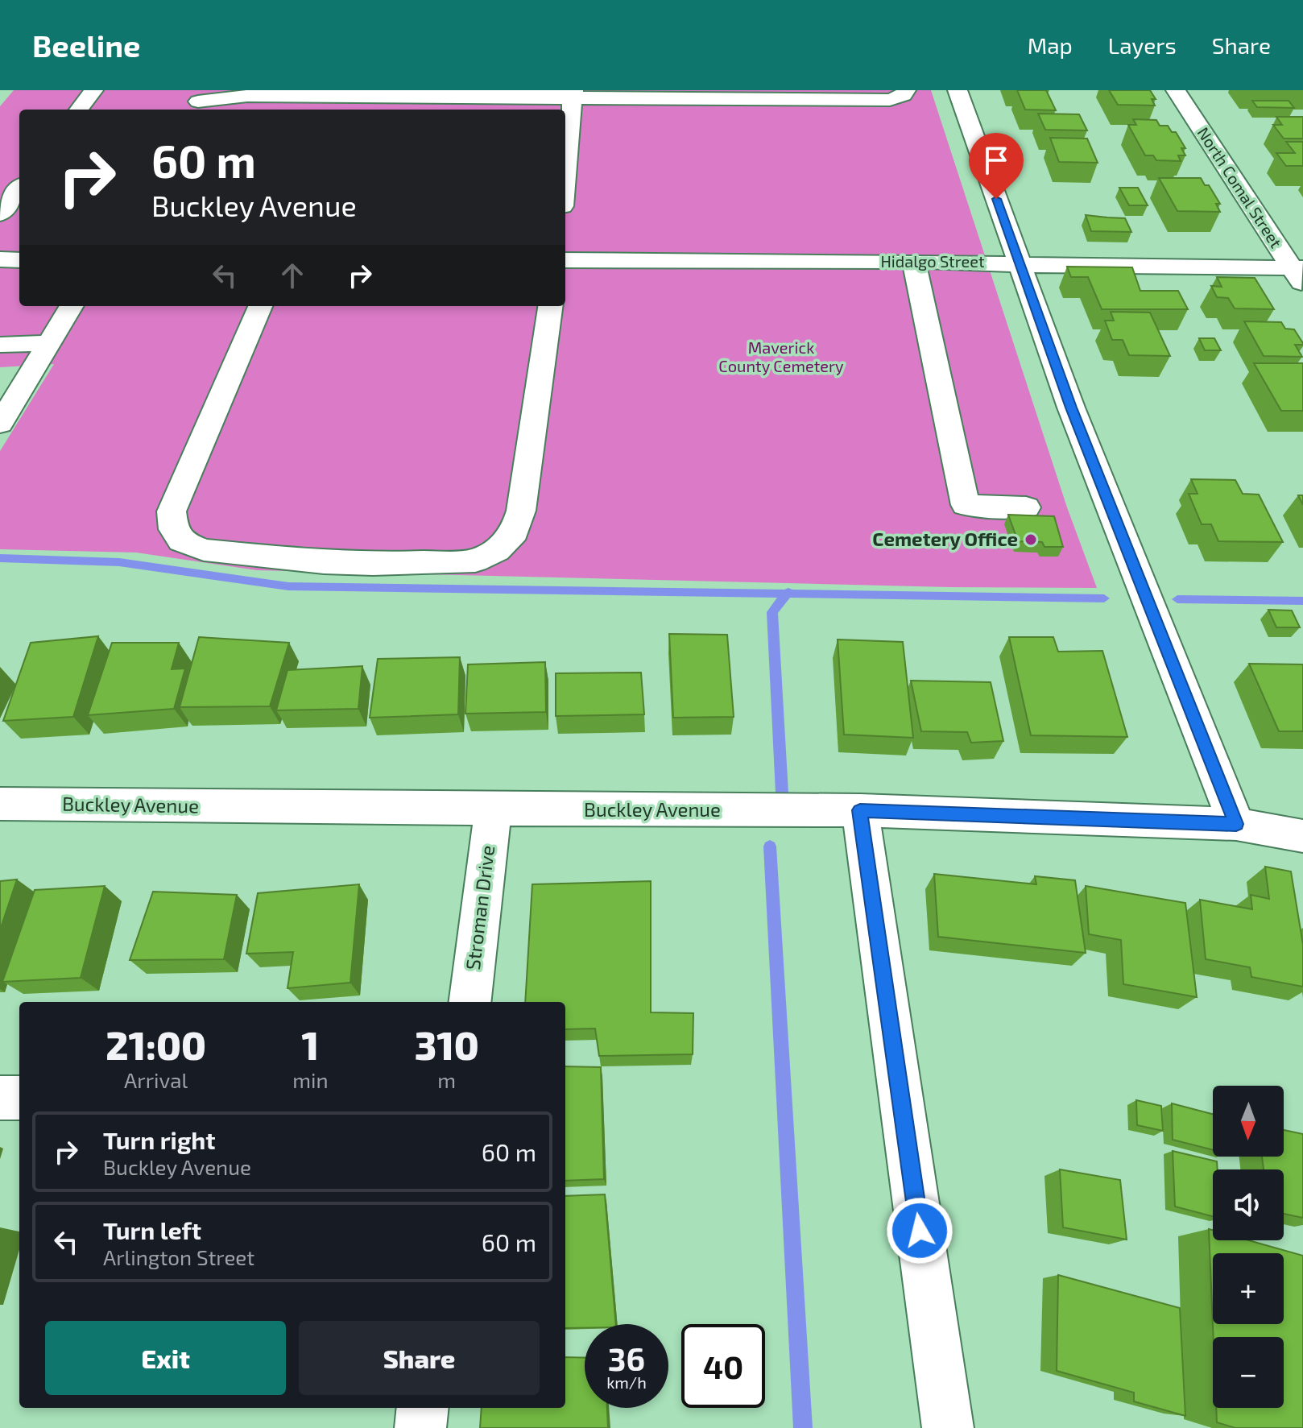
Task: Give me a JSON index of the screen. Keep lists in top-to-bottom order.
{
  "streets": {
    "street": [
      "North Comal Street",
      "Hidalgo Street",
      "Buckley Avenue",
      "Stroman Drive"
    ]
  },
  "crossings": [
    ["North Comal Street", "Hidalgo Street"],
    ["Buckley Avenue", "Stroman Drive"]
  ],
  "parks": ["Maverick County Cemetery"],
  "places": ["Cemetery Office"],
  "north": "bottom",
  "page": {
    "header": "Beeline",
    "nav": ["Map", "Layers", "Share"],
    "turn": ["60 m", "Buckley Avenue"],
    "eta": [
      "21:00",
      "Arrival",
      "1",
      "min",
      "310",
      "m"
    ],
    "map_buttons": ["+", "−"],
    "list": [
      {
        "name": "Turn right",
        "note": "Buckley Avenue",
        "value": "60 m"
      },
      {
        "name": "Turn left",
        "note": "Arlington Street",
        "value": "60 m"
      }
    ],
    "buttons": ["Exit", "Share"],
    "speed": "36 km/h",
    "limit": "40"
  }
}
